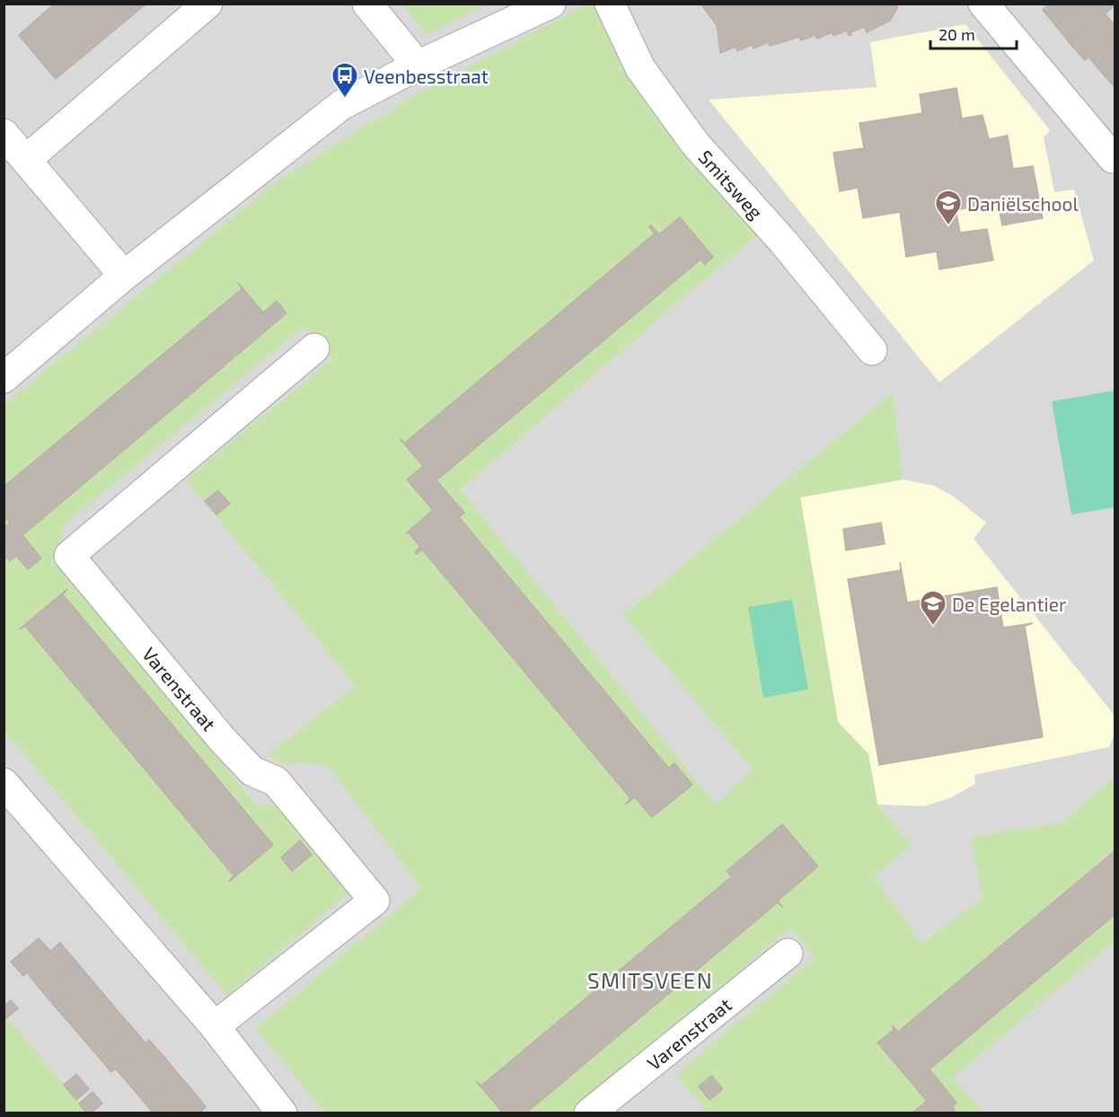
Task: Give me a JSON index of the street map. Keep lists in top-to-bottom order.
{
  "streets": {
    "street": ["Smitsweg", "Varenstraat"]
  },
  "districts": ["SMITSVEEN"],
  "places": {
    "bus stop": ["Veenbesstraat"],
    "school or university": ["Daniëlschool", "De Egelantier"]
  },
  "scale_bar": "20 m"
}
